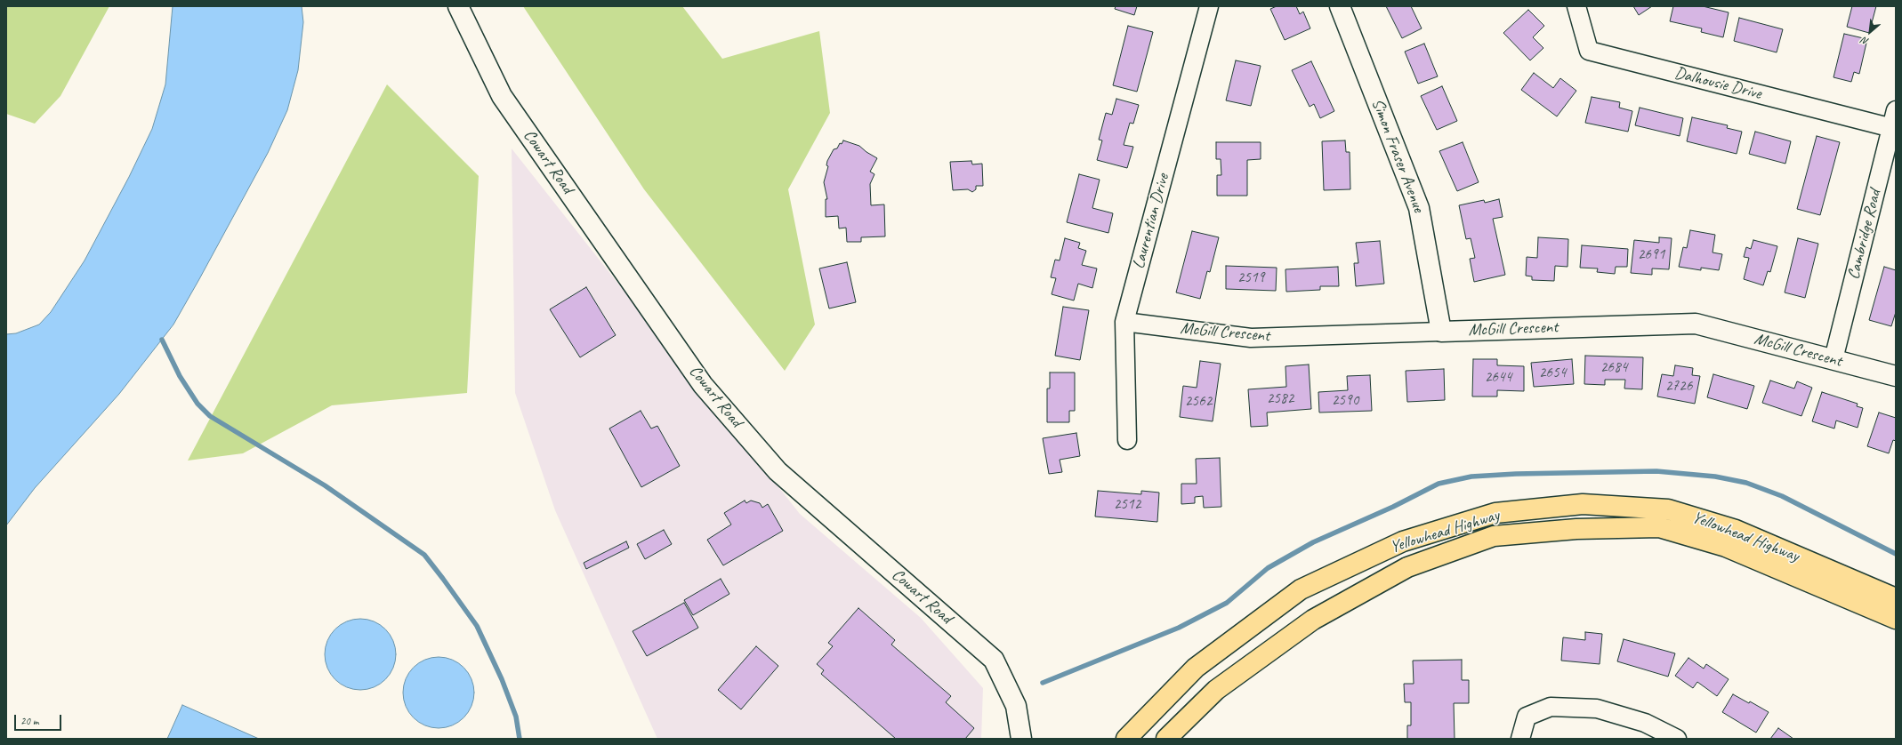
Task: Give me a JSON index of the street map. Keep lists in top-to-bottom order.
{
  "streets": {
    "highway": ["Yellowhead Highway"],
    "street": [
      "Dalhousie Drive",
      "Simon Fraser Avenue",
      "Cowart Road",
      "Laurentian Drive",
      "Cambridge Road",
      "McGill Crescent"
    ]
  },
  "crossings": [
    ["Dalhousie Drive", "Cambridge Road"],
    ["Simon Fraser Avenue", "McGill Crescent"],
    ["Laurentian Drive", "McGill Crescent"],
    ["Cambridge Road", "McGill Crescent"]
  ],
  "house_numbers": [
    "2691",
    "2519",
    "2684",
    "2654",
    "2644",
    "2726",
    "2582",
    "2590",
    "2562",
    "2512"
  ],
  "scale_bar": "20 m",
  "north": "bottom left"
}
